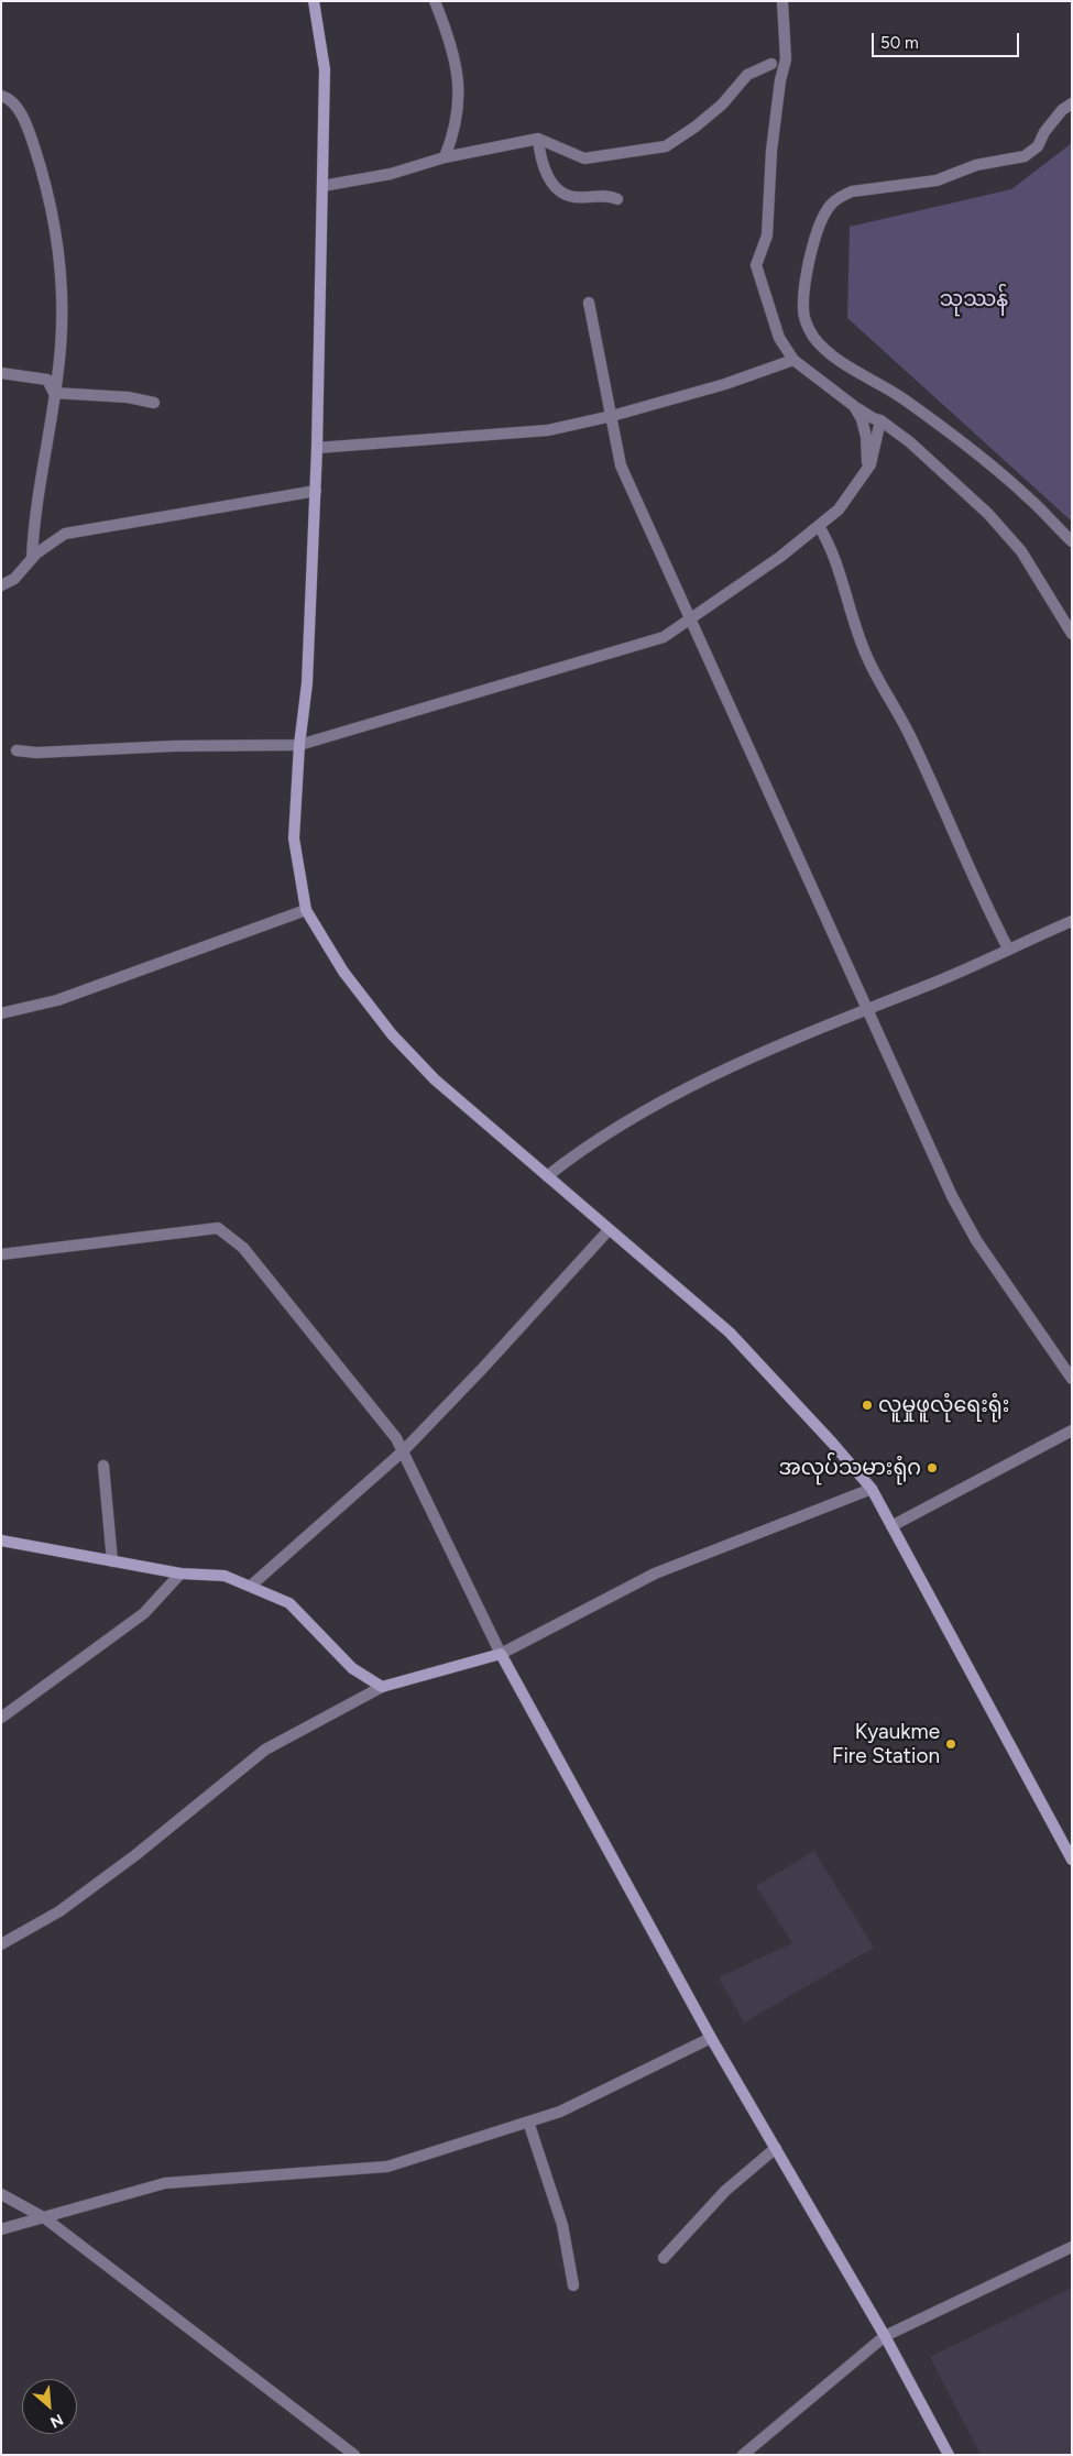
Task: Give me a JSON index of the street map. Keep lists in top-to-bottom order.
{
  "parks": ["သုဿန်"],
  "places": ["လူမှုဖူလုံရေးရုံး", "အလုပ်သမားရုံဂ", "Kyaukme Fire Station"],
  "scale_bar": "50 m",
  "north": "bottom right"
}
